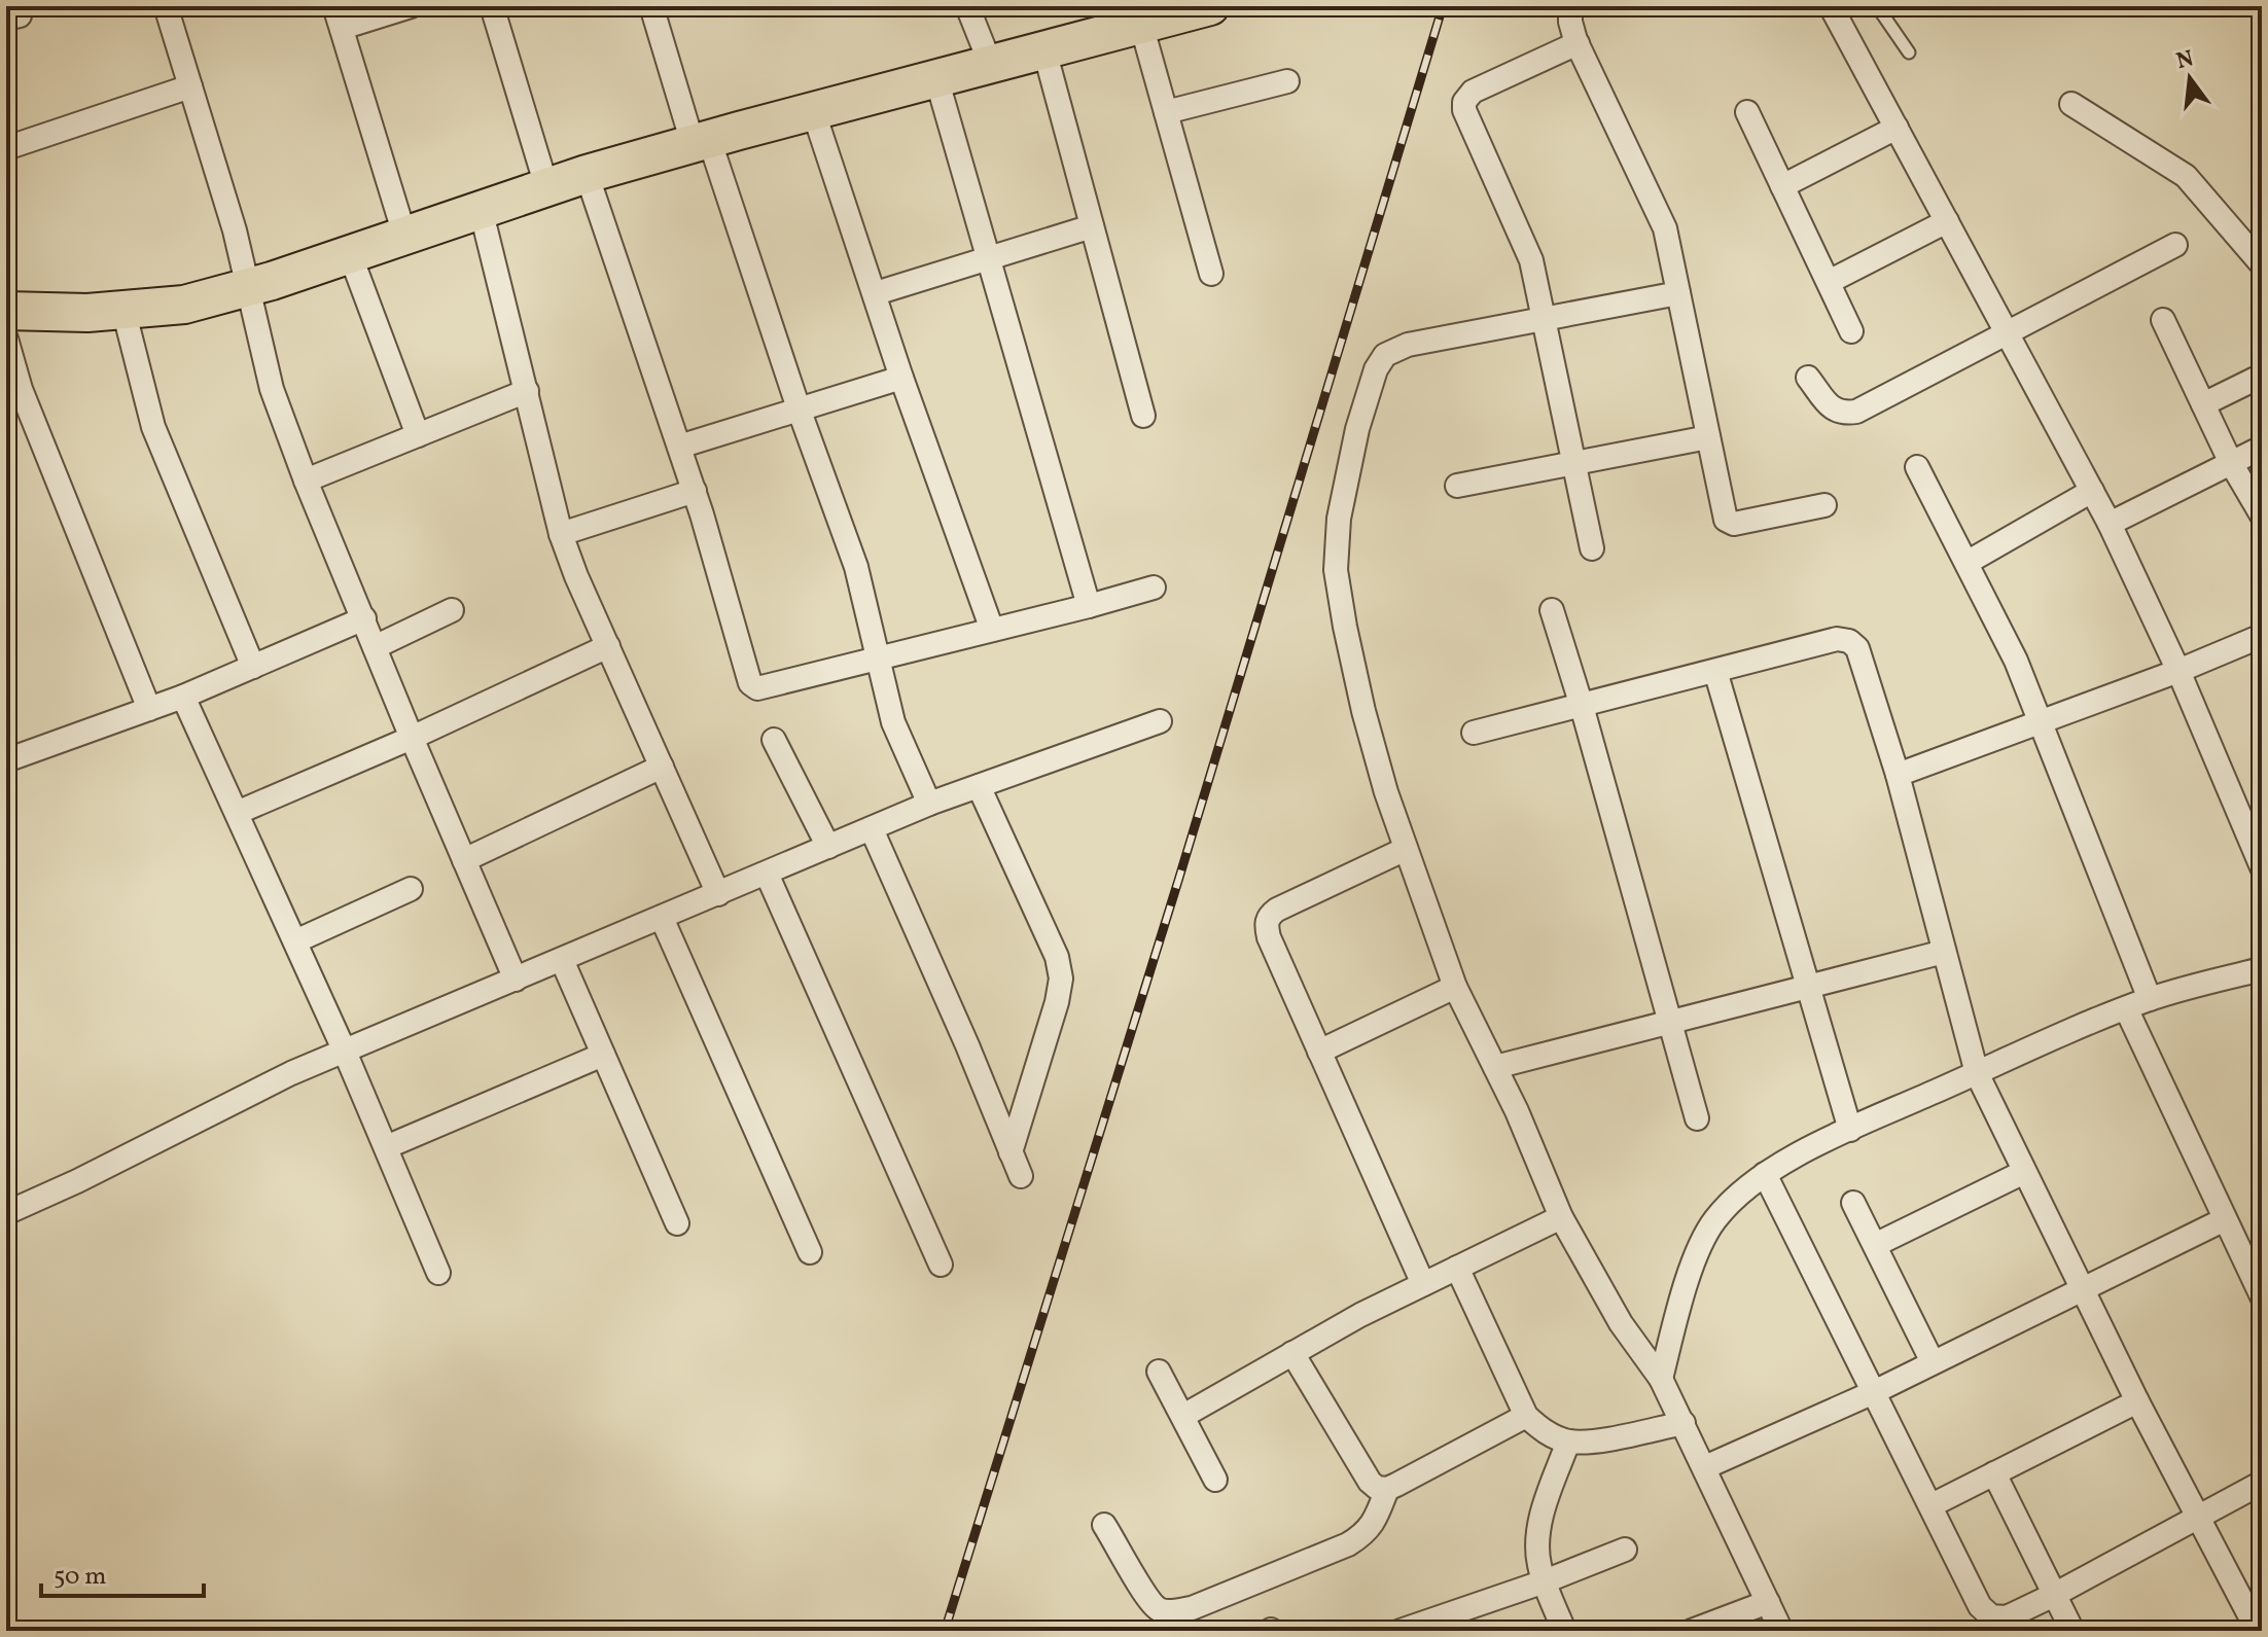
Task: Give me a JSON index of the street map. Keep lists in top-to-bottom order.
{
  "scale_bar": "50 m",
  "north": "top"
}
